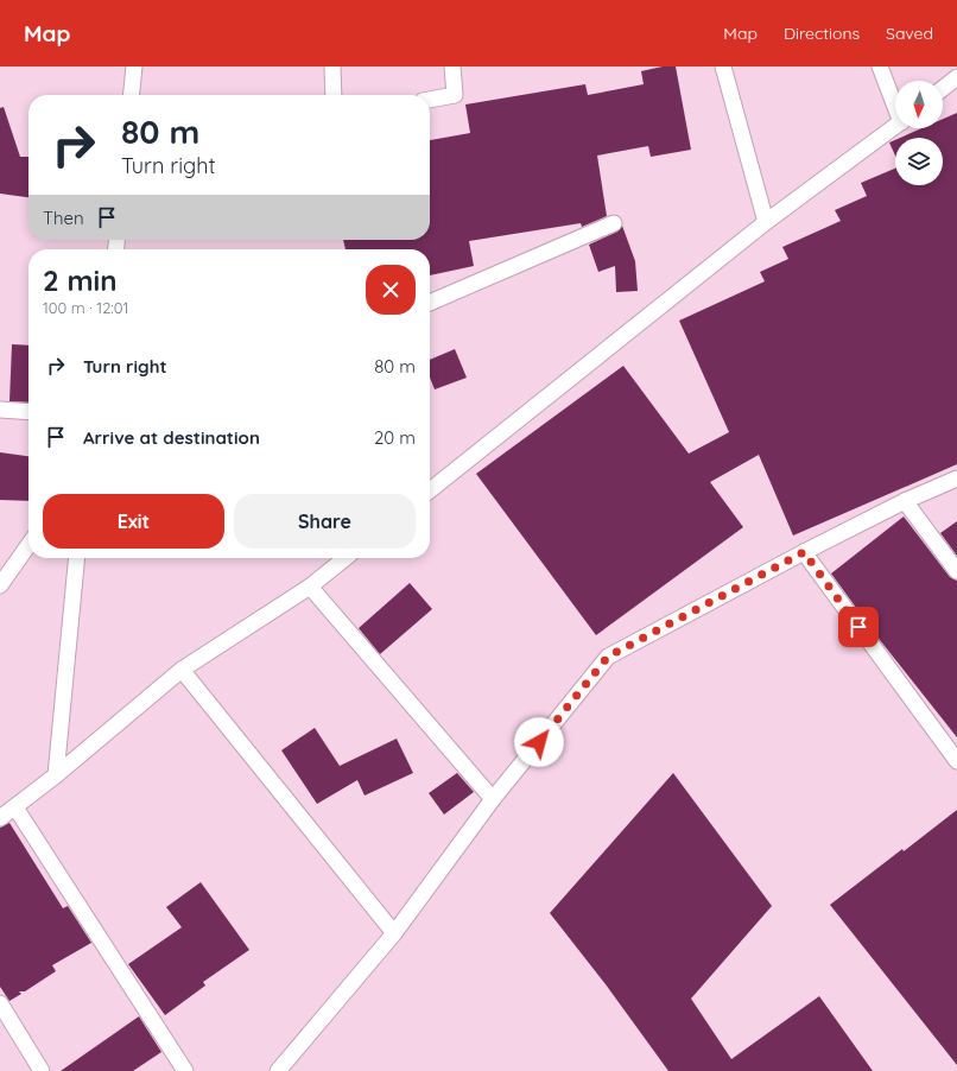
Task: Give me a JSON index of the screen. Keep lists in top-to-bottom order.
{
  "north": "bottom",
  "page": {
    "header": "Map",
    "nav": ["Map", "Directions", "Saved"],
    "turn": ["80 m", "Turn right"],
    "then": "Then",
    "heading": ["2 min", "100 m · 12:01"],
    "list": [
      {
        "name": "Turn right",
        "value": "80 m"
      },
      {
        "name": "Arrive at destination",
        "value": "20 m"
      }
    ],
    "buttons": ["Exit", "Share"]
  }
}
